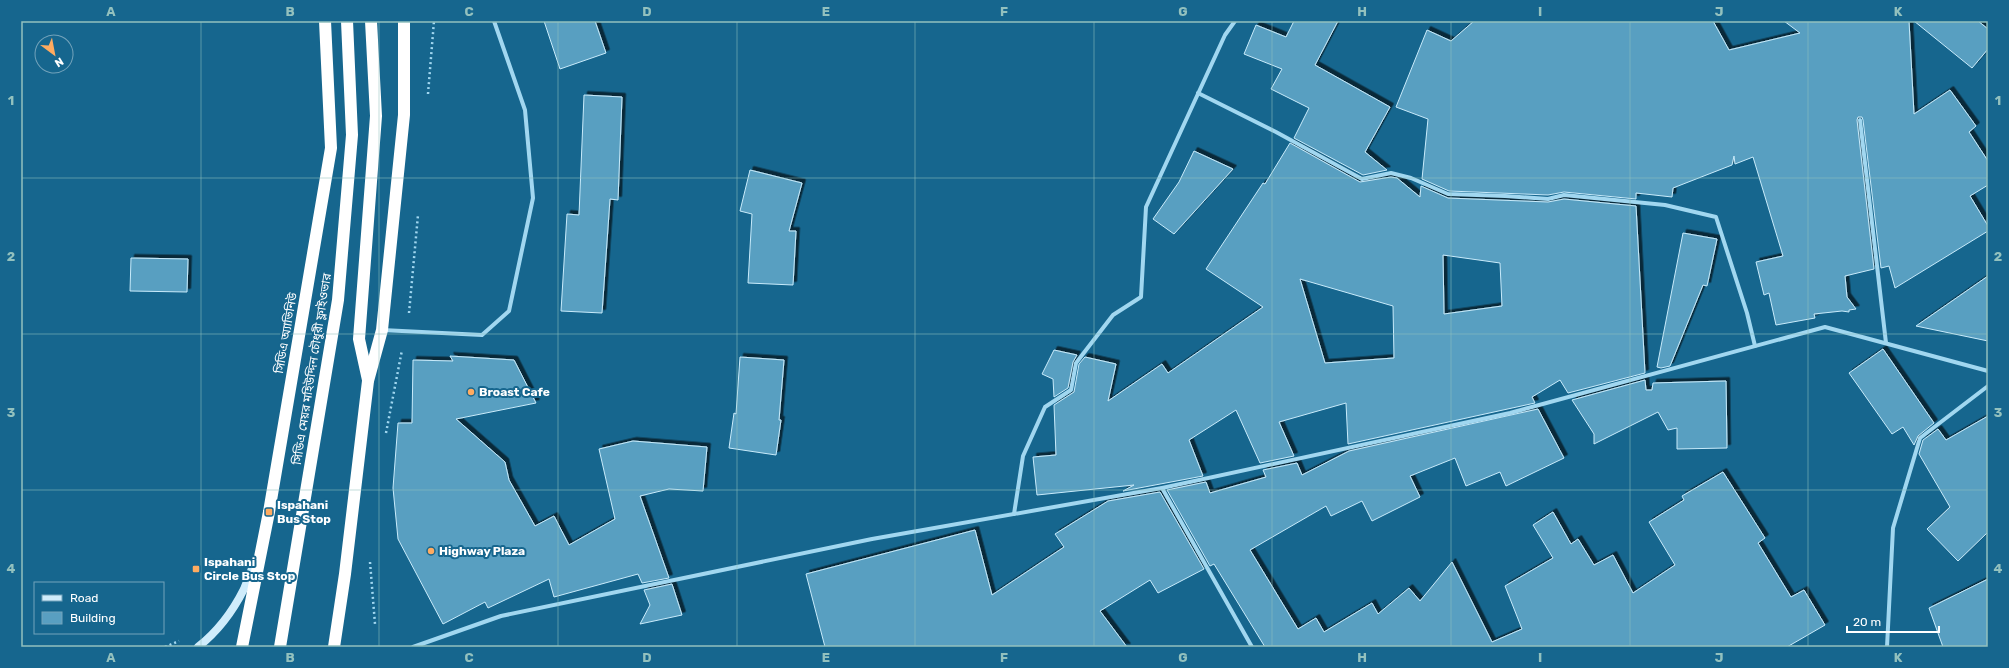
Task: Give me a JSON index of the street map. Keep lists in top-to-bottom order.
{
  "streets": {
    "highway": ["সিডিএ অ্যাভিনিউ", "সিডিএ মেয়র মহিউদ্দিন চৌধুরী ফ্লাইওভার"]
  },
  "places": {
    "other": ["Broast Cafe", "Highway Plaza"],
    "transit": ["Ispahani Bus Stop", "Ispahani Circle Bus Stop"]
  },
  "legend": ["Road", "Building"],
  "scale_bar": "20 m",
  "north": "bottom right",
  "grid": {
    "columns": [
      "A",
      "B",
      "C",
      "D",
      "E",
      "F",
      "G",
      "H",
      "I",
      "J",
      "K"
    ],
    "rows": [
      "1",
      "2",
      "3",
      "4"
    ]
  }
}
